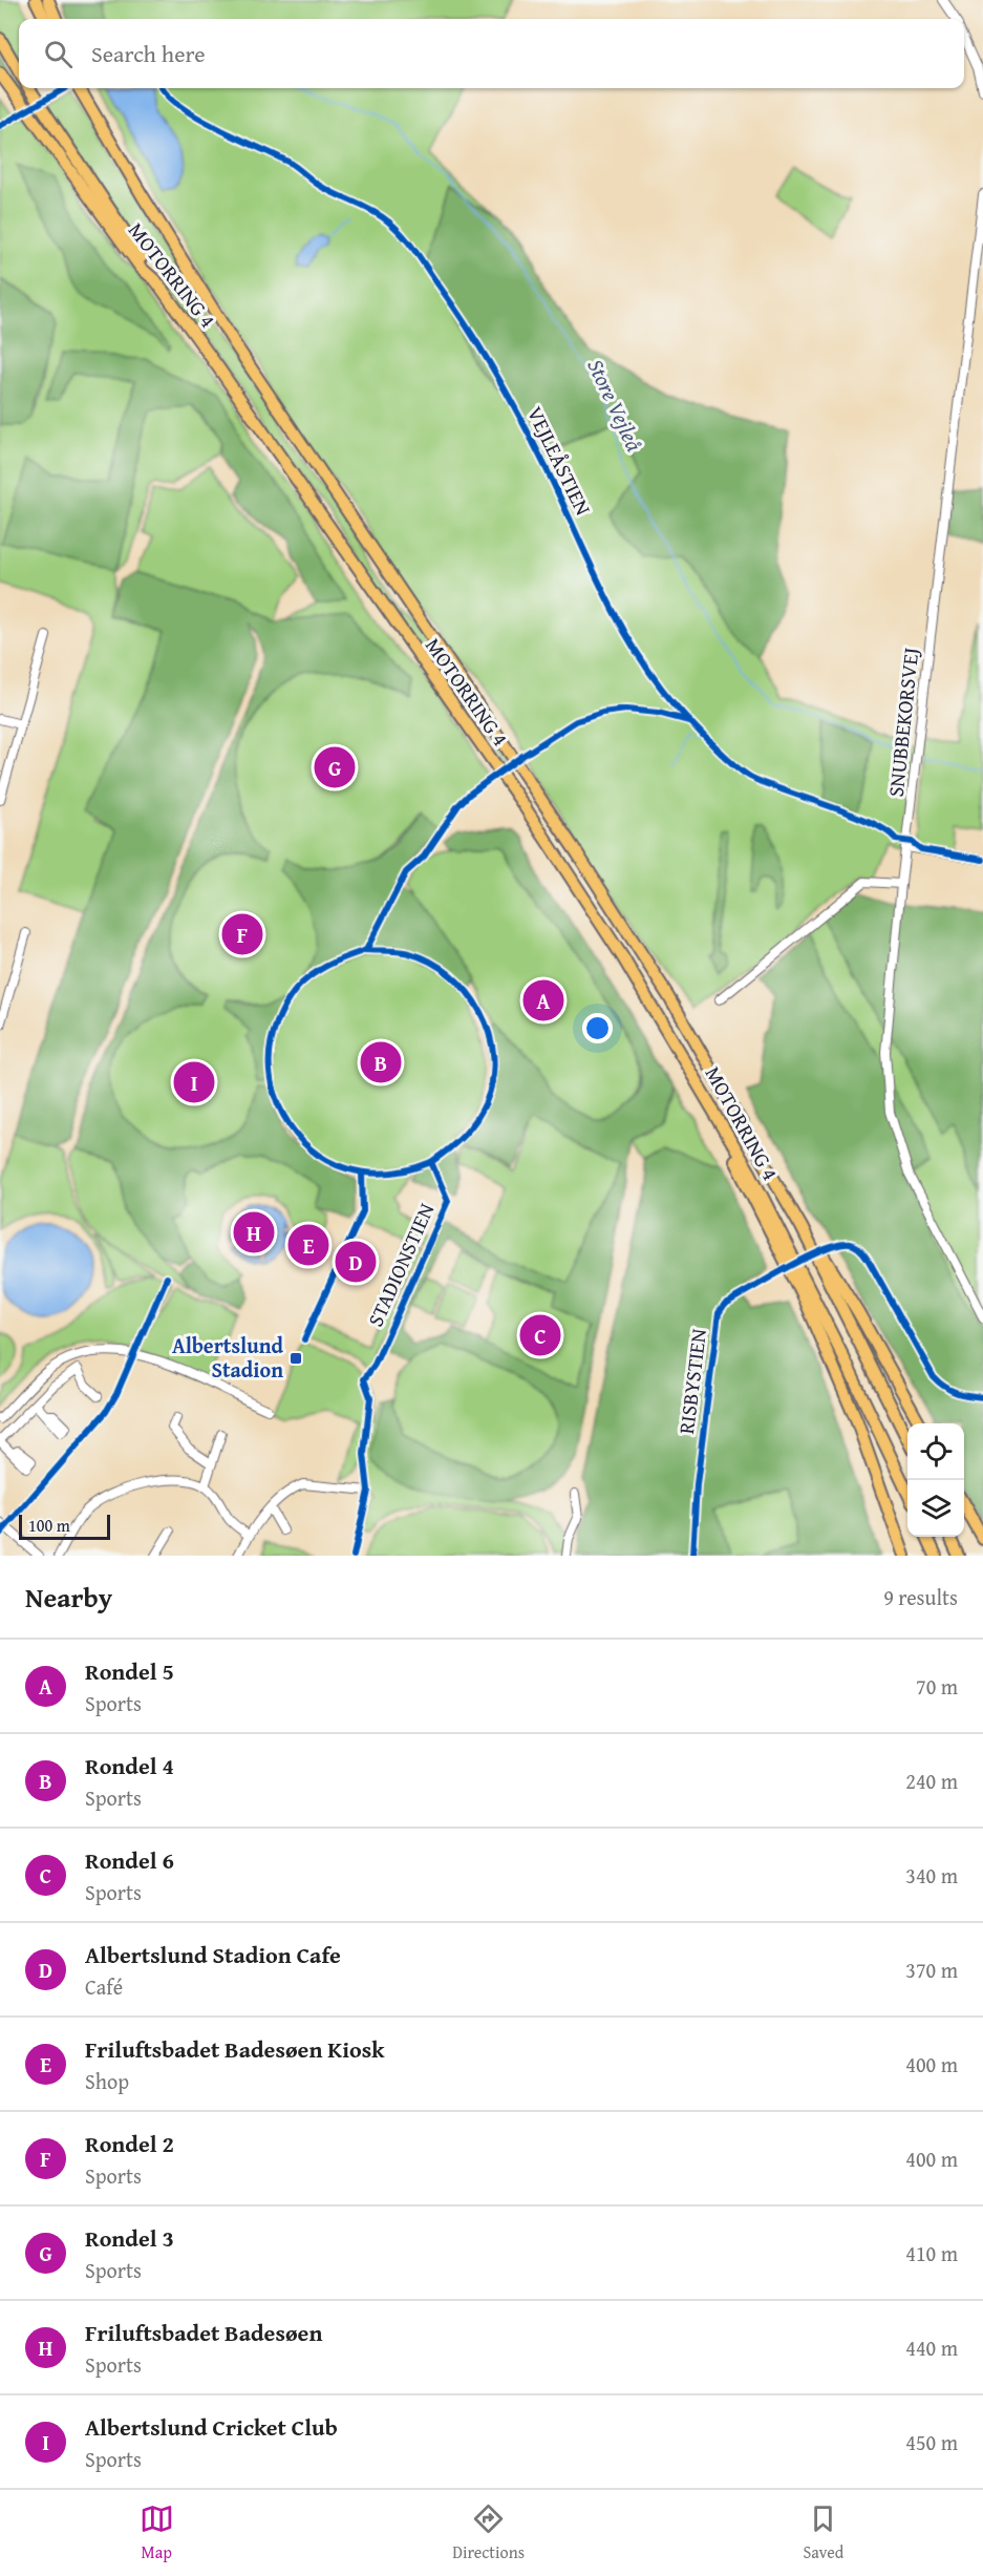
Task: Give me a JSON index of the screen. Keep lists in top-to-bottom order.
{
  "streets": {
    "highway": ["MOTORRING 4"],
    "street": ["SNUBBEKORSVEJ"],
    "cycle path": ["VEJLEÅSTIEN", "STADIONSTIEN", "RISBYSTIEN"]
  },
  "water": ["Store Vejleå"],
  "places": {
    "transit": ["Albertslund Stadion"]
  },
  "scale_bar": "100 m",
  "page": {
    "search": "Search here",
    "pins": [
      "G",
      "F",
      "A",
      "B",
      "I",
      "H",
      "E",
      "D",
      "C"
    ],
    "scale": "100 m",
    "heading": ["Nearby", "9 results"],
    "list": [
      {
        "mark": "A",
        "name": "Rondel 5",
        "note": "Sports",
        "value": "70 m"
      },
      {
        "mark": "B",
        "name": "Rondel 4",
        "note": "Sports",
        "value": "240 m"
      },
      {
        "mark": "C",
        "name": "Rondel 6",
        "note": "Sports",
        "value": "340 m"
      },
      {
        "mark": "D",
        "name": "Albertslund Stadion Cafe",
        "note": "Café",
        "value": "370 m"
      },
      {
        "mark": "E",
        "name": "Friluftsbadet Badesøen Kiosk",
        "note": "Shop",
        "value": "400 m"
      },
      {
        "mark": "F",
        "name": "Rondel 2",
        "note": "Sports",
        "value": "400 m"
      },
      {
        "mark": "G",
        "name": "Rondel 3",
        "note": "Sports",
        "value": "410 m"
      },
      {
        "mark": "H",
        "name": "Friluftsbadet Badesøen",
        "note": "Sports",
        "value": "440 m"
      },
      {
        "mark": "I",
        "name": "Albertslund Cricket Club",
        "note": "Sports",
        "value": "450 m"
      }
    ],
    "nav": ["Map", "Directions", "Saved"]
  }
}
